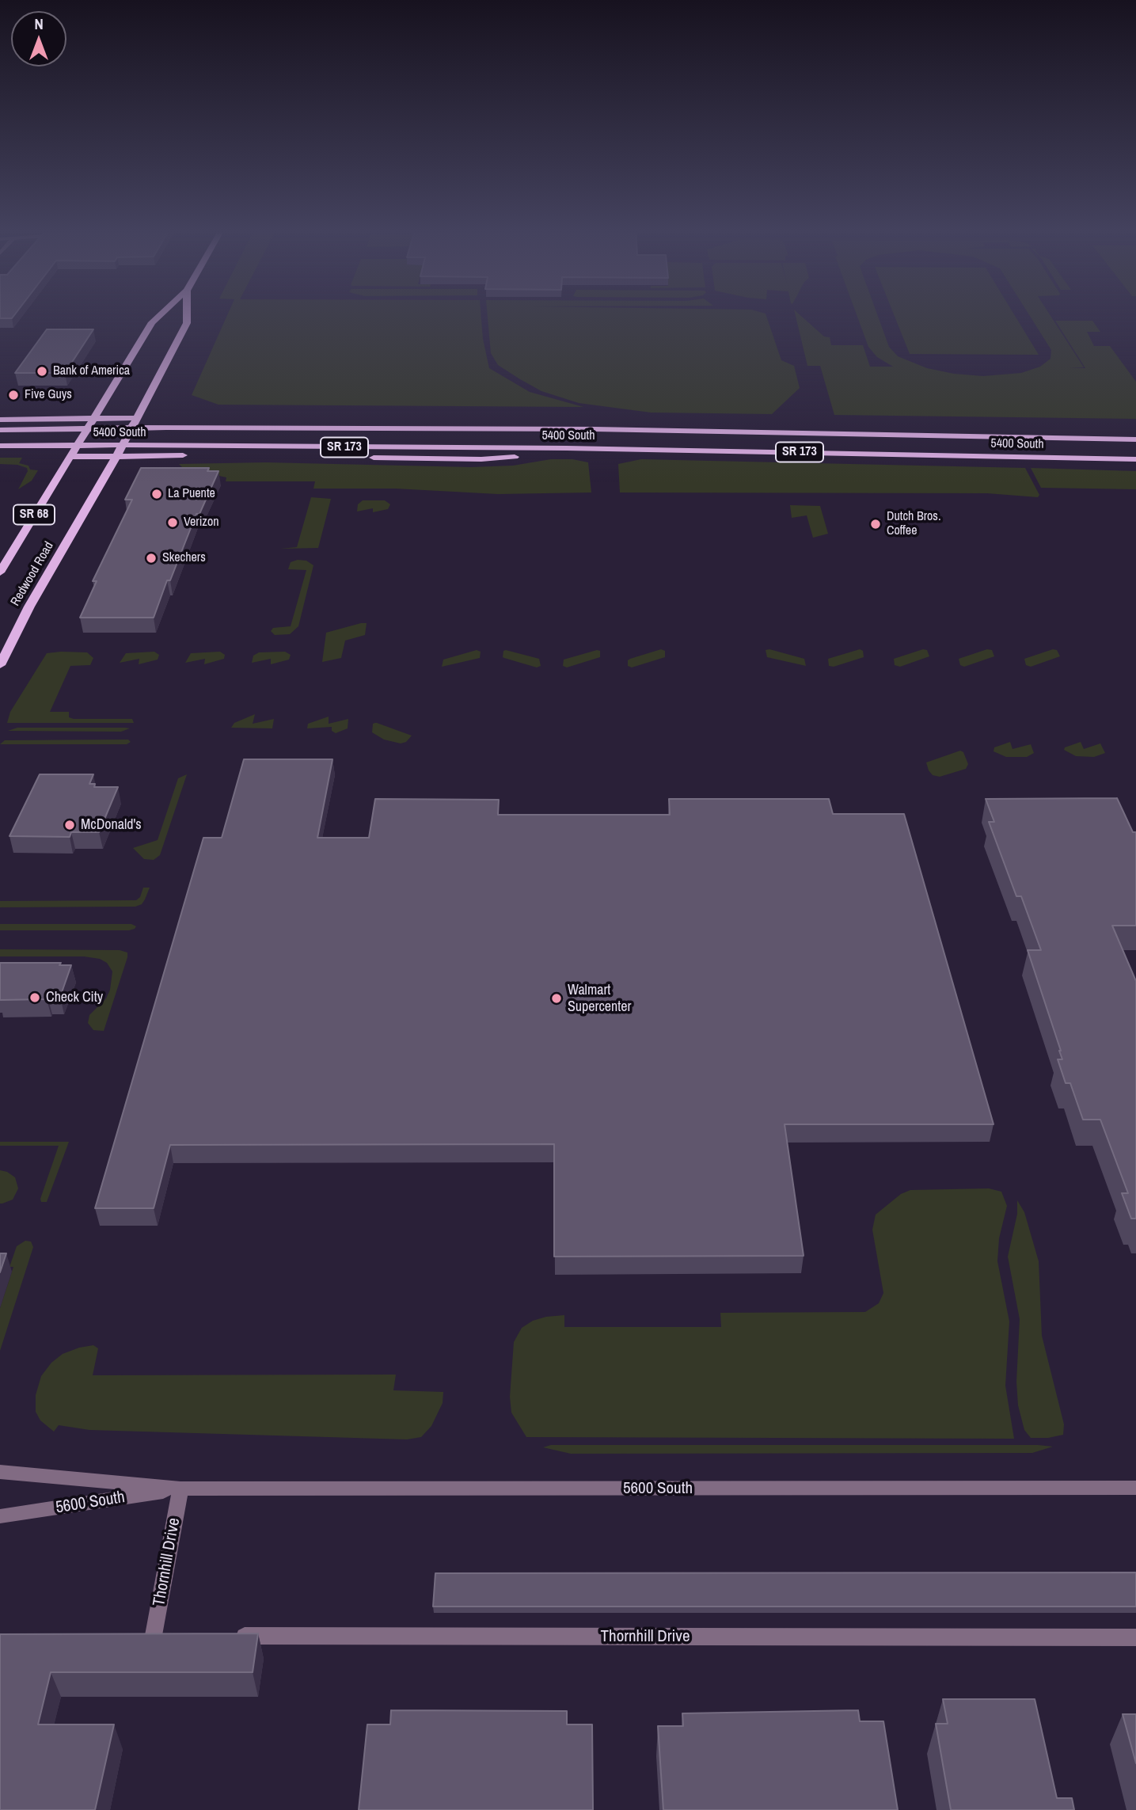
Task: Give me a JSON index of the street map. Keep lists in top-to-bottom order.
{
  "streets": {
    "main road": [
      "5400 South",
      "SR 173",
      "SR 68",
      "Redwood Road"
    ],
    "street": ["5600 South", "Thornhill Drive"]
  },
  "crossings": [
    ["5400 South", "Redwood Road"],
    ["5600 South", "Thornhill Drive"]
  ],
  "places": [
    "Bank of America",
    "Five Guys",
    "La Puente",
    "Verizon",
    "Dutch Bros. Coffee",
    "Skechers",
    "McDonald's",
    "Check City",
    "Walmart Supercenter"
  ],
  "north": "top"
}
